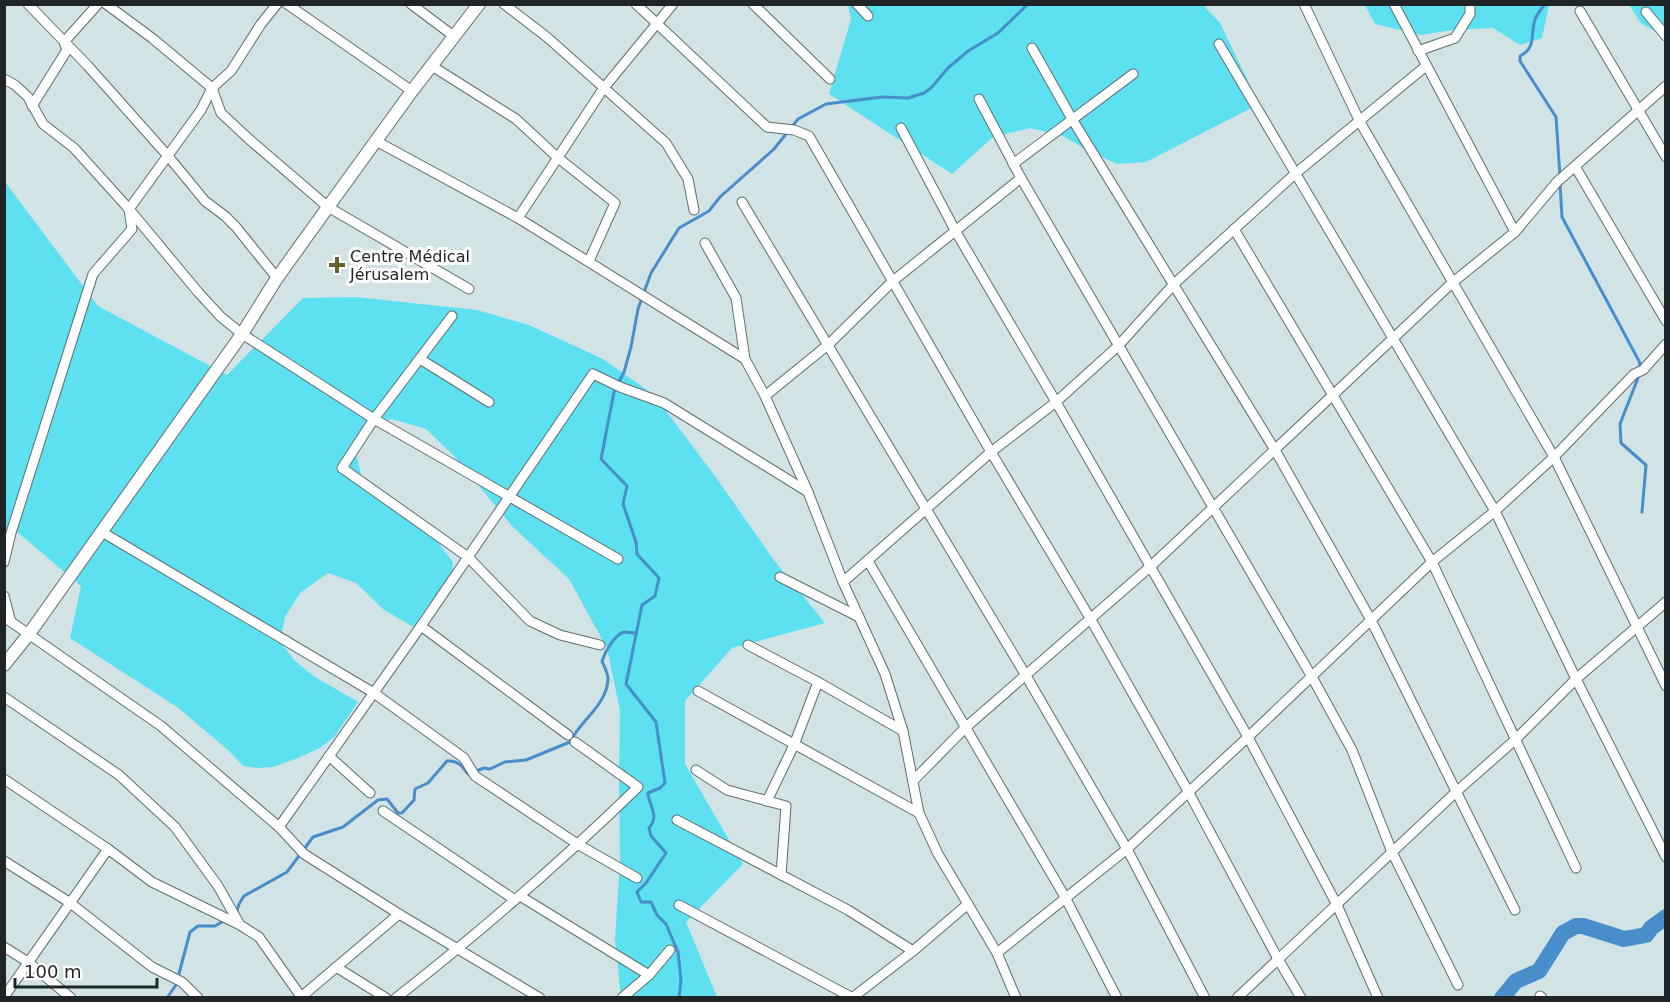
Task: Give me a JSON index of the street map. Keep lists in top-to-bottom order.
{
  "places": {
    "health": ["Centre Médical Jérusalem"]
  },
  "scale_bar": "100 m"
}
